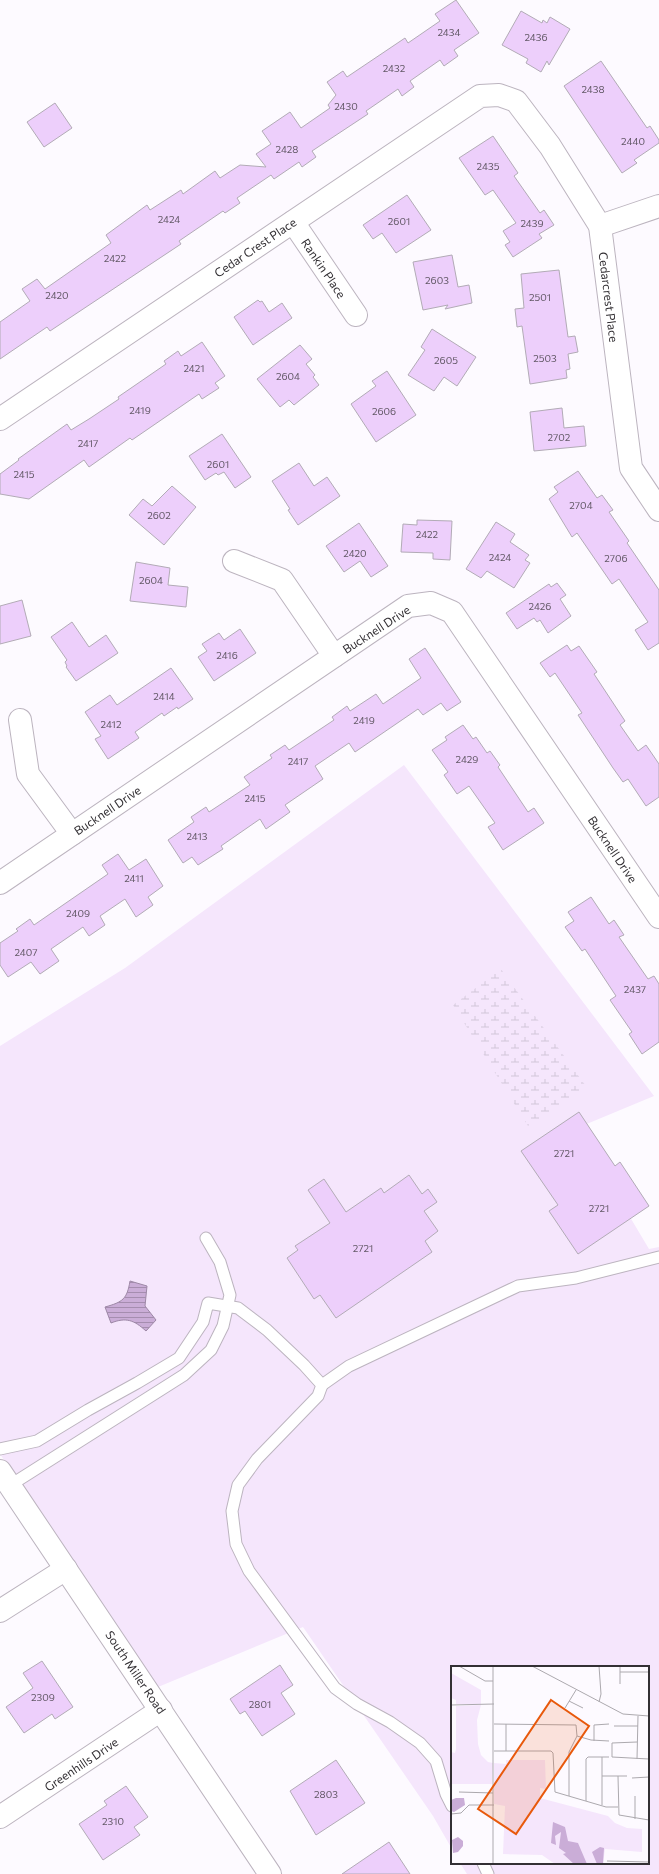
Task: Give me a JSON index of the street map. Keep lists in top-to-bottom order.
{
  "streets": {
    "street": [
      "Cedar Crest Place",
      "Rankin Place",
      "Cedarcrest Place",
      "Bucknell Drive",
      "South Miller Road",
      "Greenhills Drive"
    ]
  },
  "crossings": [
    ["Cedar Crest Place", "Rankin Place"],
    ["Cedar Crest Place", "Cedarcrest Place"],
    ["South Miller Road", "Greenhills Drive"]
  ],
  "house_numbers": [
    "2434",
    "2436",
    "2432",
    "2438",
    "2430",
    "2440",
    "2428",
    "2435",
    "2424",
    "2601",
    "2439",
    "2422",
    "2603",
    "2420",
    "2501",
    "2503",
    "2605",
    "2421",
    "2604",
    "2419",
    "2606",
    "2702",
    "2417",
    "2601",
    "2415",
    "2704",
    "2602",
    "2422",
    "2420",
    "2424",
    "2706",
    "2604",
    "2426",
    "2416",
    "2414",
    "2419",
    "2412",
    "2429",
    "2417",
    "2415",
    "2413",
    "2411",
    "2409",
    "2407",
    "2437",
    "2721",
    "2721",
    "2721",
    "2309",
    "2801",
    "2803",
    "2310"
  ]
}
